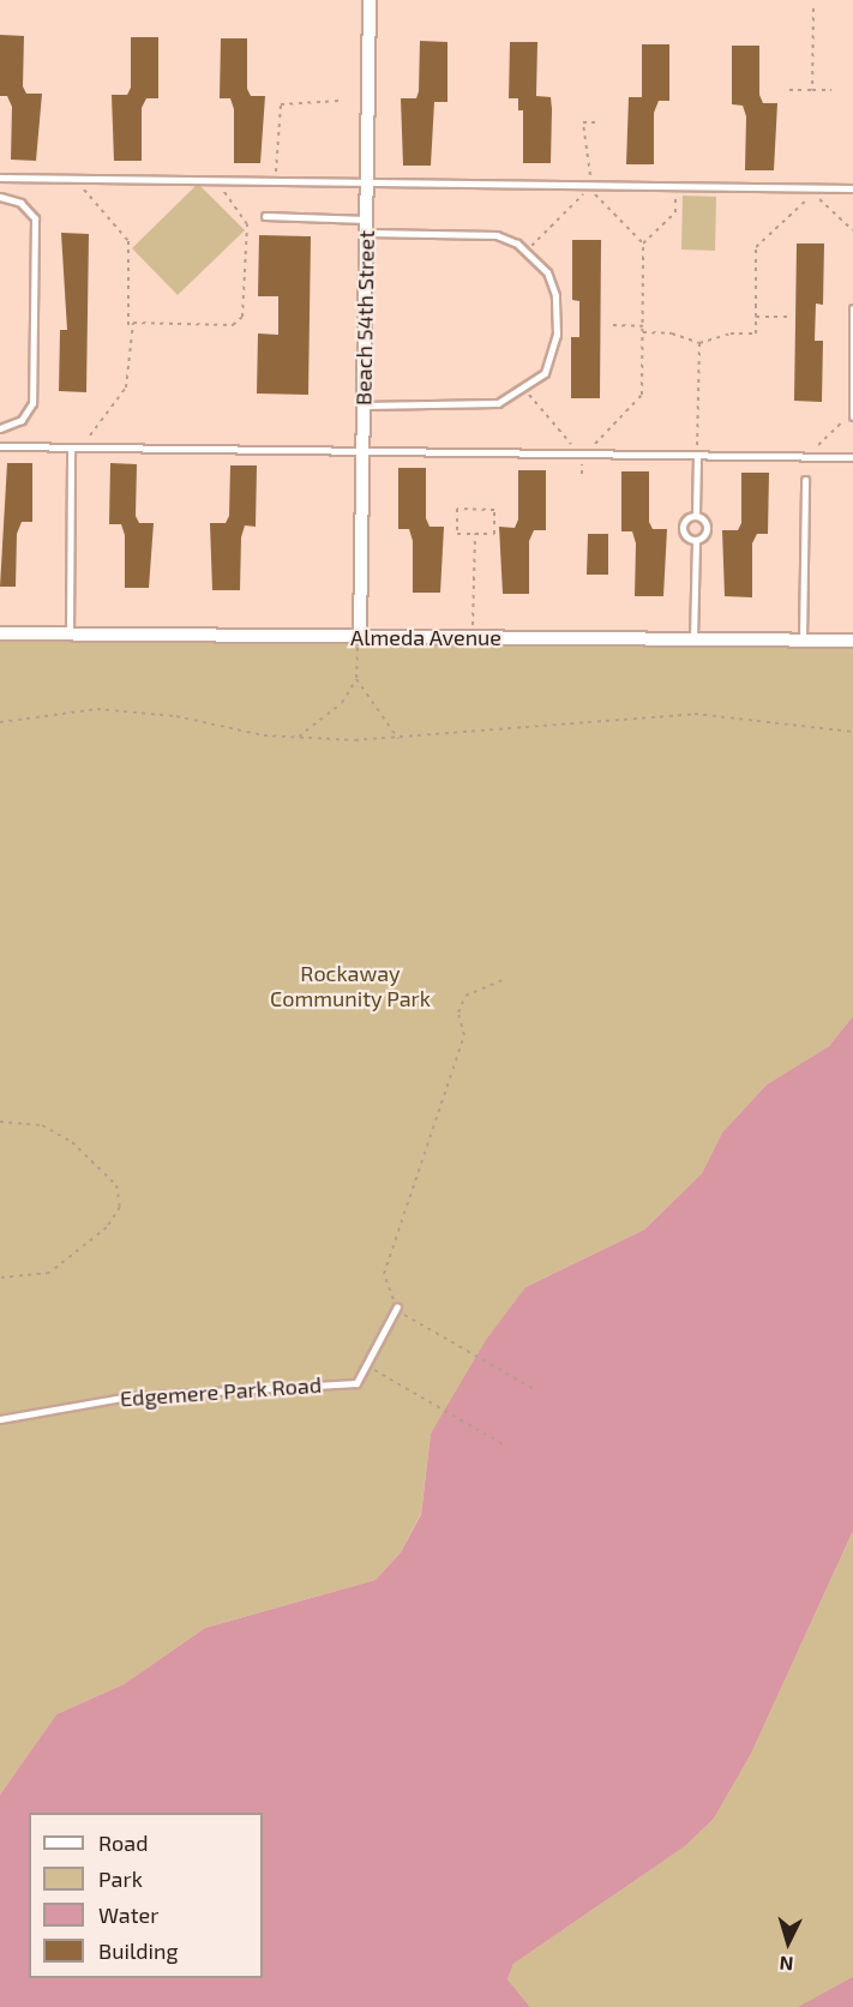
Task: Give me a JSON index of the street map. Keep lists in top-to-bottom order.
{
  "streets": {
    "street": ["Beach 54th Street", "Almeda Avenue"],
    "lane": ["Edgemere Park Road"]
  },
  "crossings": [
    ["Beach 54th Street", "Almeda Avenue"]
  ],
  "parks": ["Rockaway Community Park"],
  "legend": [
    "Road",
    "Park",
    "Water",
    "Building"
  ],
  "north": "bottom"
}
